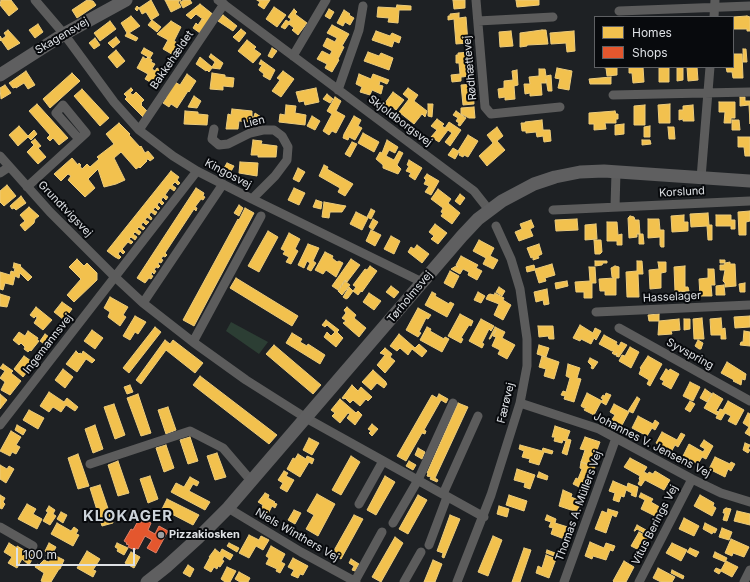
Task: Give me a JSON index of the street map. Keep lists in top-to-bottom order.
{
  "streets": {
    "street": [
      "Skagensvej",
      "Bakkehældet",
      "Rødhættevej",
      "Skjoldborgsvej",
      "Lien",
      "Kingosvej",
      "Korslund",
      "Grundtvigsvej",
      "Tørholmsvej",
      "Hasselager",
      "Ingemannsvej",
      "Syvspring",
      "Færøvej",
      "Johannes V. Jensens Vej",
      "Thomas A. Müllers Vej",
      "Vitus Berings Vej",
      "Niels Winthers Vej"
    ]
  },
  "crossings": [
    ["Skagensvej", "Kingosvej"],
    ["Bakkehældet", "Skjoldborgsvej"],
    ["Bakkehældet", "Kingosvej"],
    ["Skjoldborgsvej", "Tørholmsvej"],
    ["Lien", "Kingosvej"],
    ["Kingosvej", "Tørholmsvej"],
    ["Grundtvigsvej", "Tørholmsvej"],
    ["Grundtvigsvej", "Ingemannsvej"],
    ["Grundtvigsvej", "Færøvej"],
    ["Tørholmsvej", "Niels Winthers Vej"],
    ["Færøvej", "Johannes V. Jensens Vej"],
    ["Johannes V. Jensens Vej", "Thomas A. Müllers Vej"],
    ["Johannes V. Jensens Vej", "Vitus Berings Vej"]
  ],
  "districts": ["KLOKAGER"],
  "places": ["Pizzakiosken"],
  "legend": ["Homes", "Shops"],
  "scale_bar": "100 m"
}
